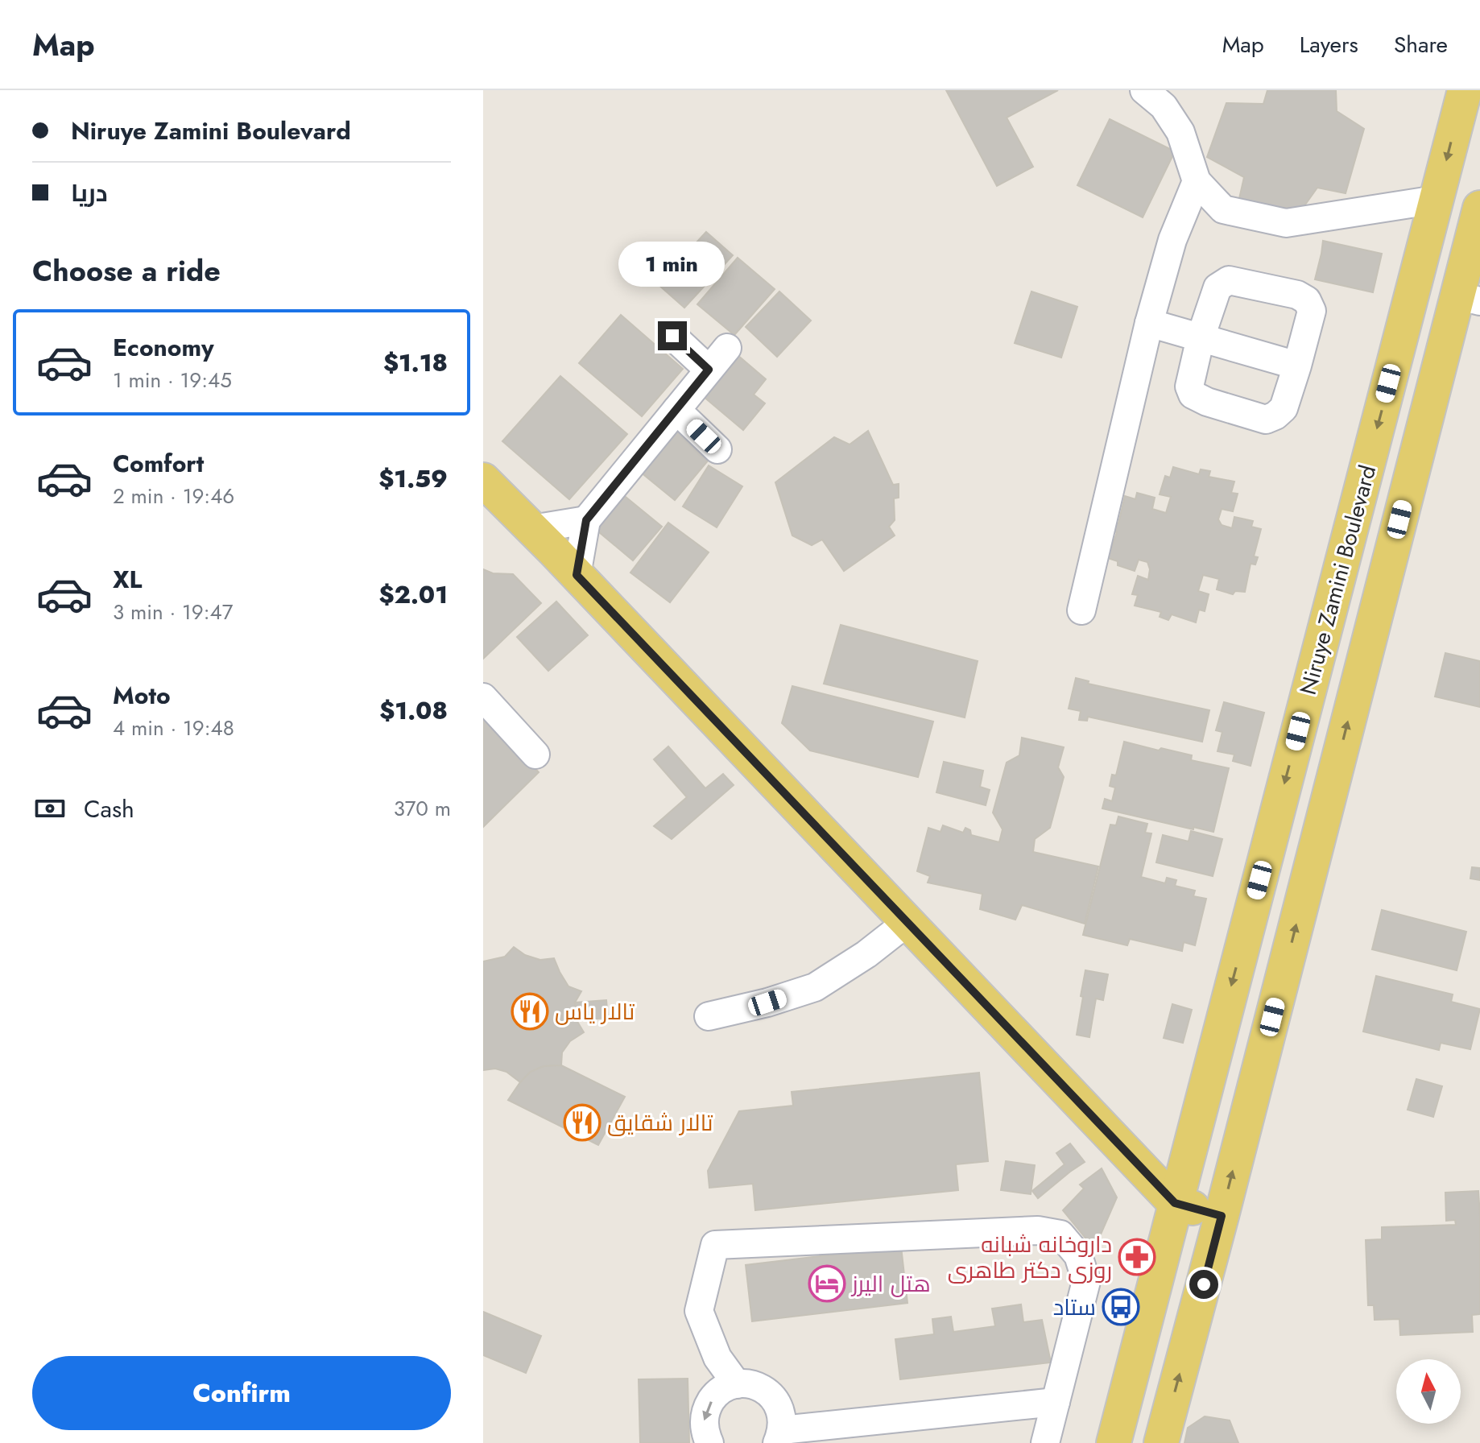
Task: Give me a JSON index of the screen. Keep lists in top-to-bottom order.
{
  "streets": {
    "main road": ["Niruye Zamini Boulevard"]
  },
  "places": {
    "restaurant": ["تالار یاس", "تالار شقایق"],
    "pharmacy": ["داروخانه شبانه روزی دکتر طاهری"],
    "hotel": ["هتل الیرز"],
    "bus stop": ["ستاد"]
  },
  "north": "top",
  "page": {
    "header": "Map",
    "nav": ["Map", "Layers", "Share"],
    "banner": ["Niruye Zamini Boulevard", "دریا"],
    "heading": "Choose a ride",
    "bubble": "1 min",
    "list": [
      {
        "name": "Economy",
        "note": "1 min · 19:45",
        "value": "$1.18"
      },
      {
        "name": "Comfort",
        "note": "2 min · 19:46",
        "value": "$1.59"
      },
      {
        "name": "XL",
        "note": "3 min · 19:47",
        "value": "$2.01"
      },
      {
        "name": "Moto",
        "note": "4 min · 19:48",
        "value": "$1.08"
      }
    ],
    "pay": ["Cash", "370 m"],
    "buttons": "Confirm"
  }
}
